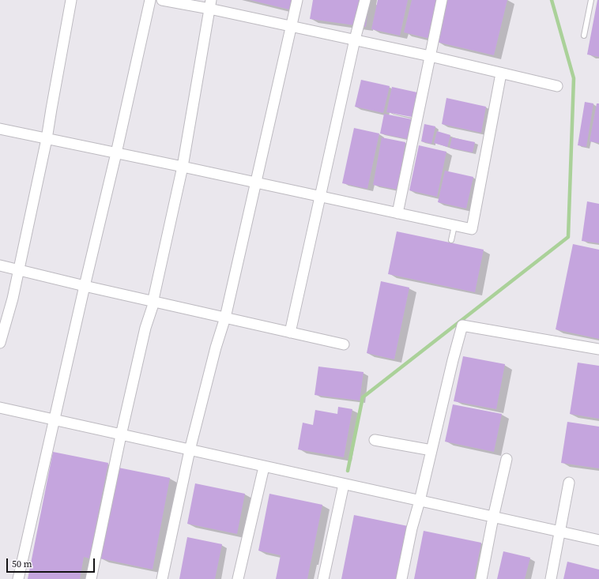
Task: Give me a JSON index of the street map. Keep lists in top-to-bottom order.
{
  "scale_bar": "50 m"
}
